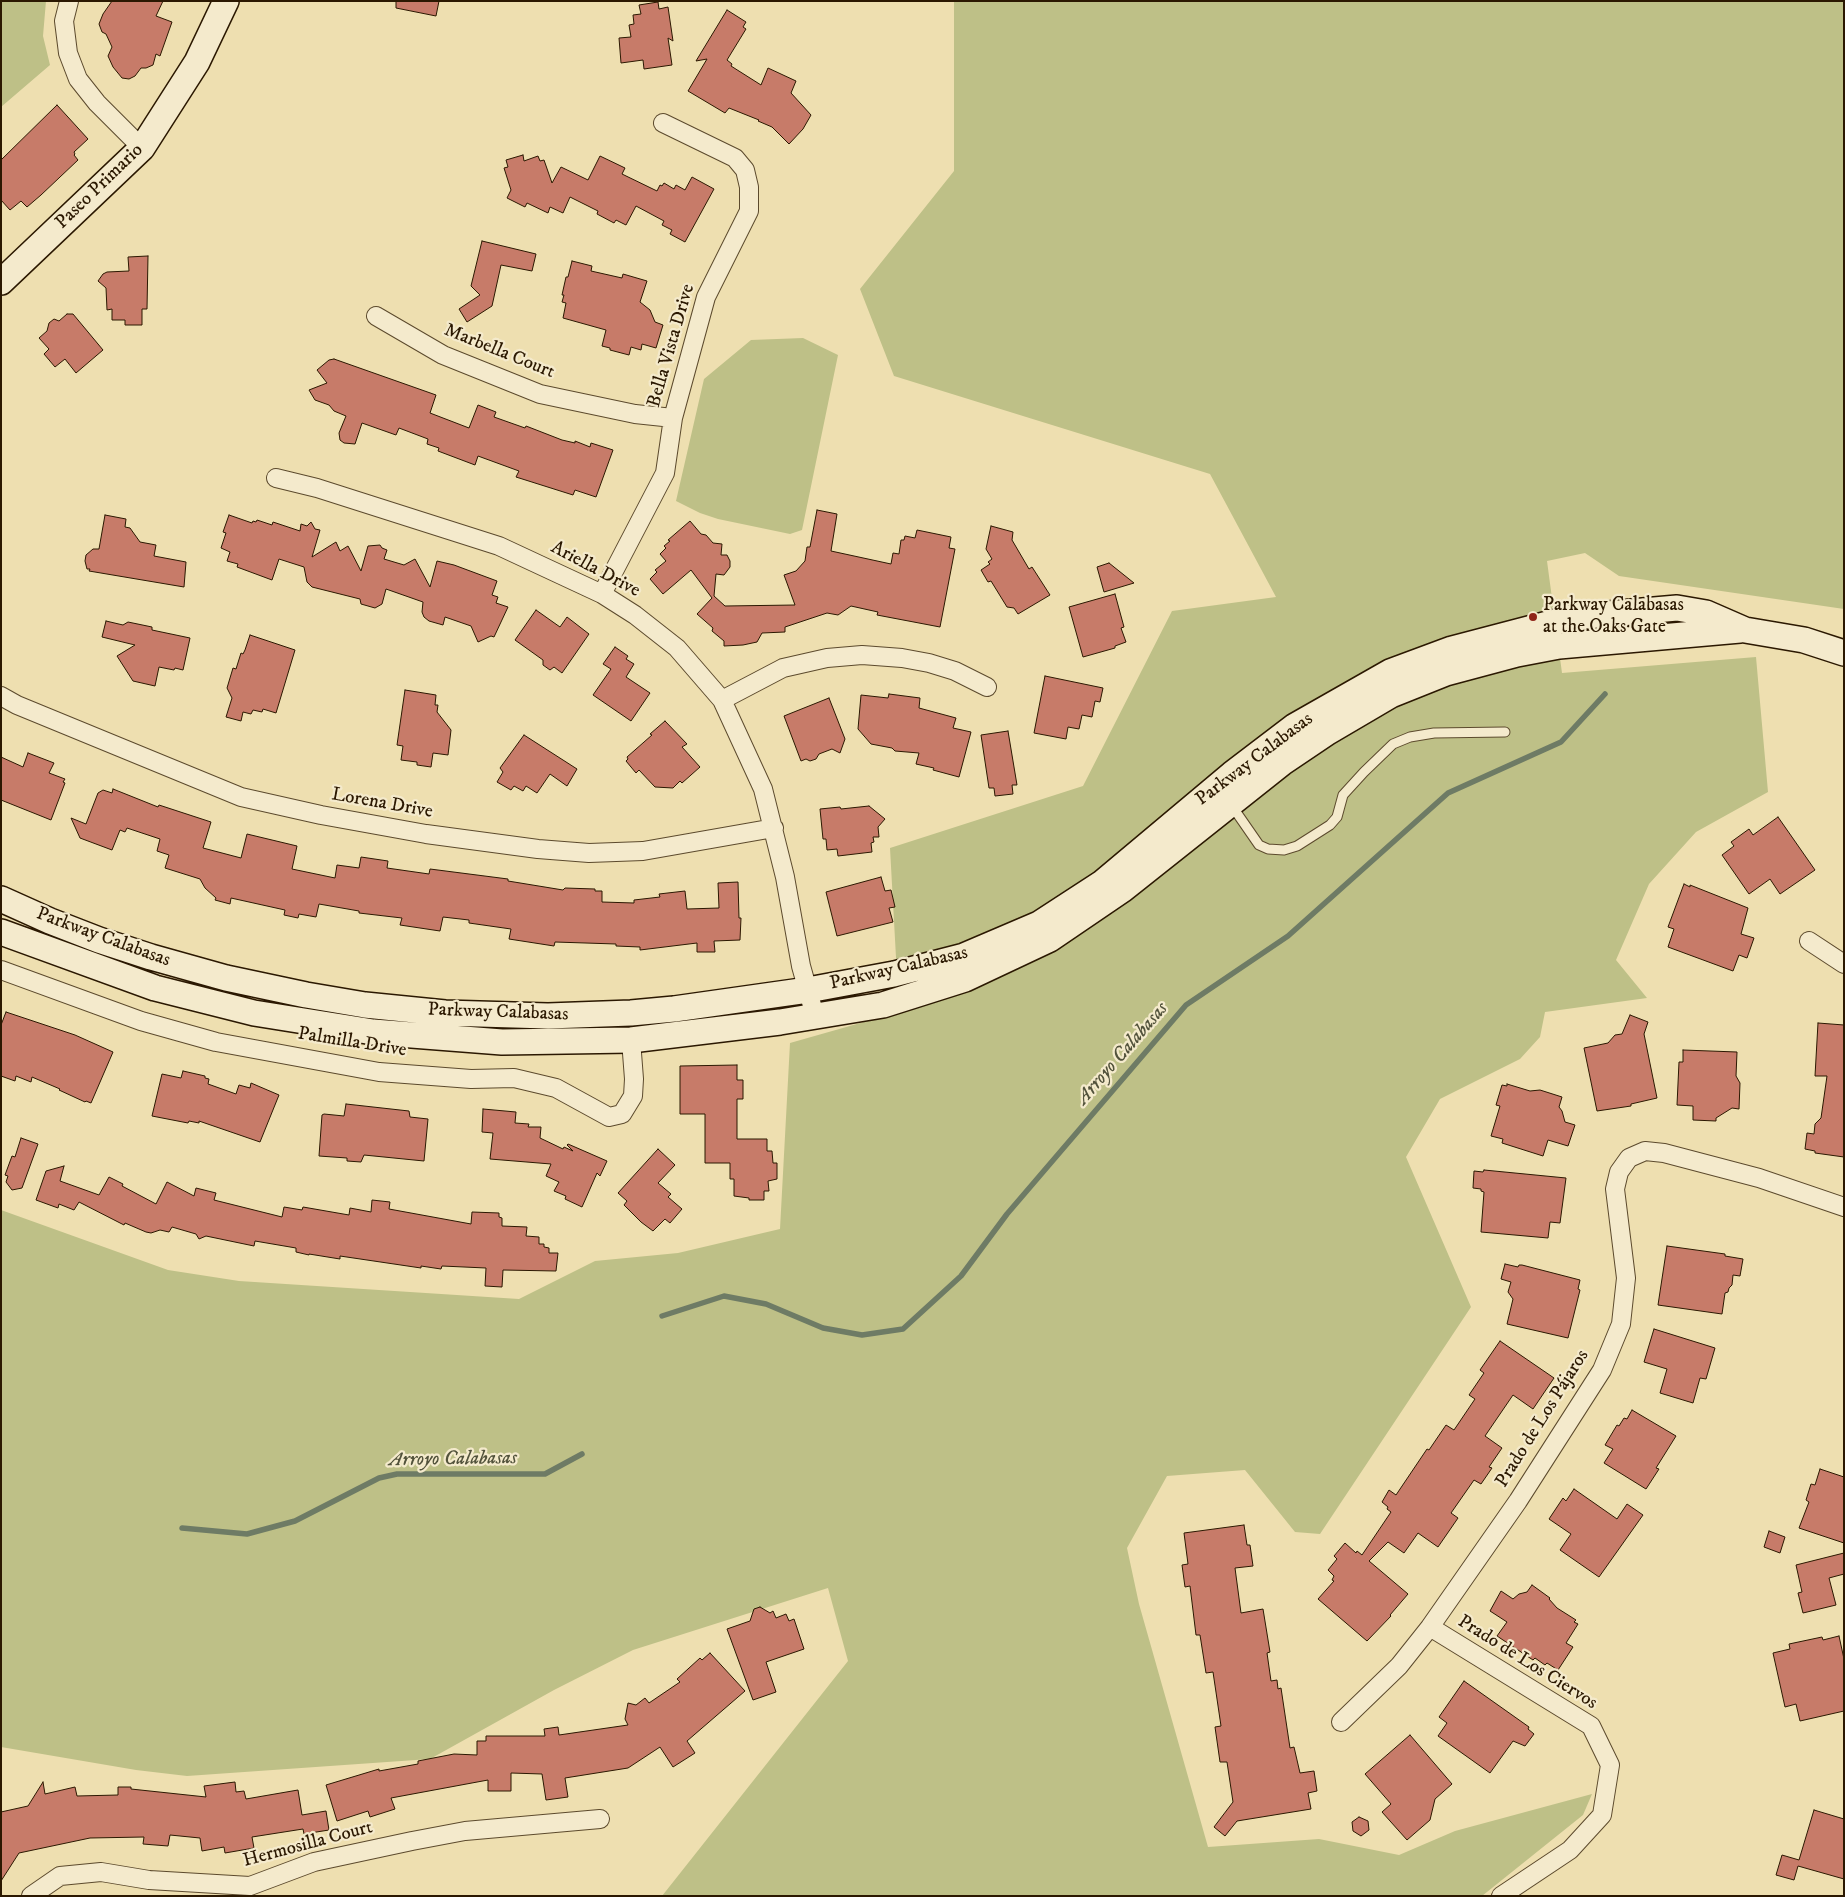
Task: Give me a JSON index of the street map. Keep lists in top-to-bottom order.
{
  "streets": {
    "street": [
      "Paseo Primario",
      "Bella Vista Drive",
      "Marbella Court",
      "Ariella Drive",
      "Parkway Calabasas",
      "Lorena Drive",
      "Palmilla Drive",
      "Prado de Los Pájaros",
      "Prado de Los Ciervos",
      "Hermosilla Court"
    ]
  },
  "crossings": [
    ["Bella Vista Drive", "Marbella Court"],
    ["Bella Vista Drive", "Ariella Drive"],
    ["Ariella Drive", "Parkway Calabasas"],
    ["Ariella Drive", "Lorena Drive"],
    ["Parkway Calabasas", "Palmilla Drive"],
    ["Prado de Los Pájaros", "Prado de Los Ciervos"]
  ],
  "water": ["Arroyo Calabasas"],
  "places": ["Parkway Calabasas at the Oaks Gate"]
}
